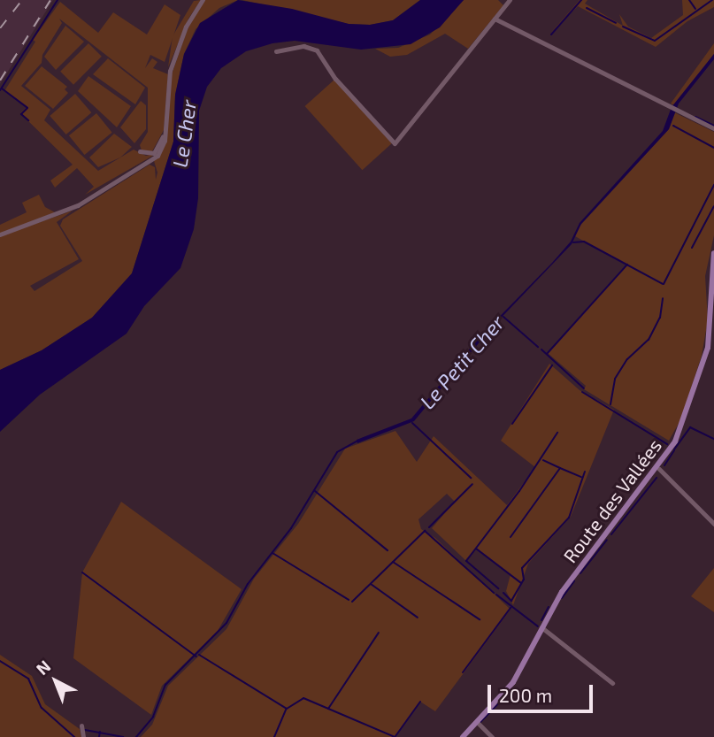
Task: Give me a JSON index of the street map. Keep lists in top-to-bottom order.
{
  "streets": {
    "main road": ["Route des Vallées"]
  },
  "water": ["Le Cher", "Le Petit Cher"],
  "scale_bar": "200 m",
  "north": "top left"
}
